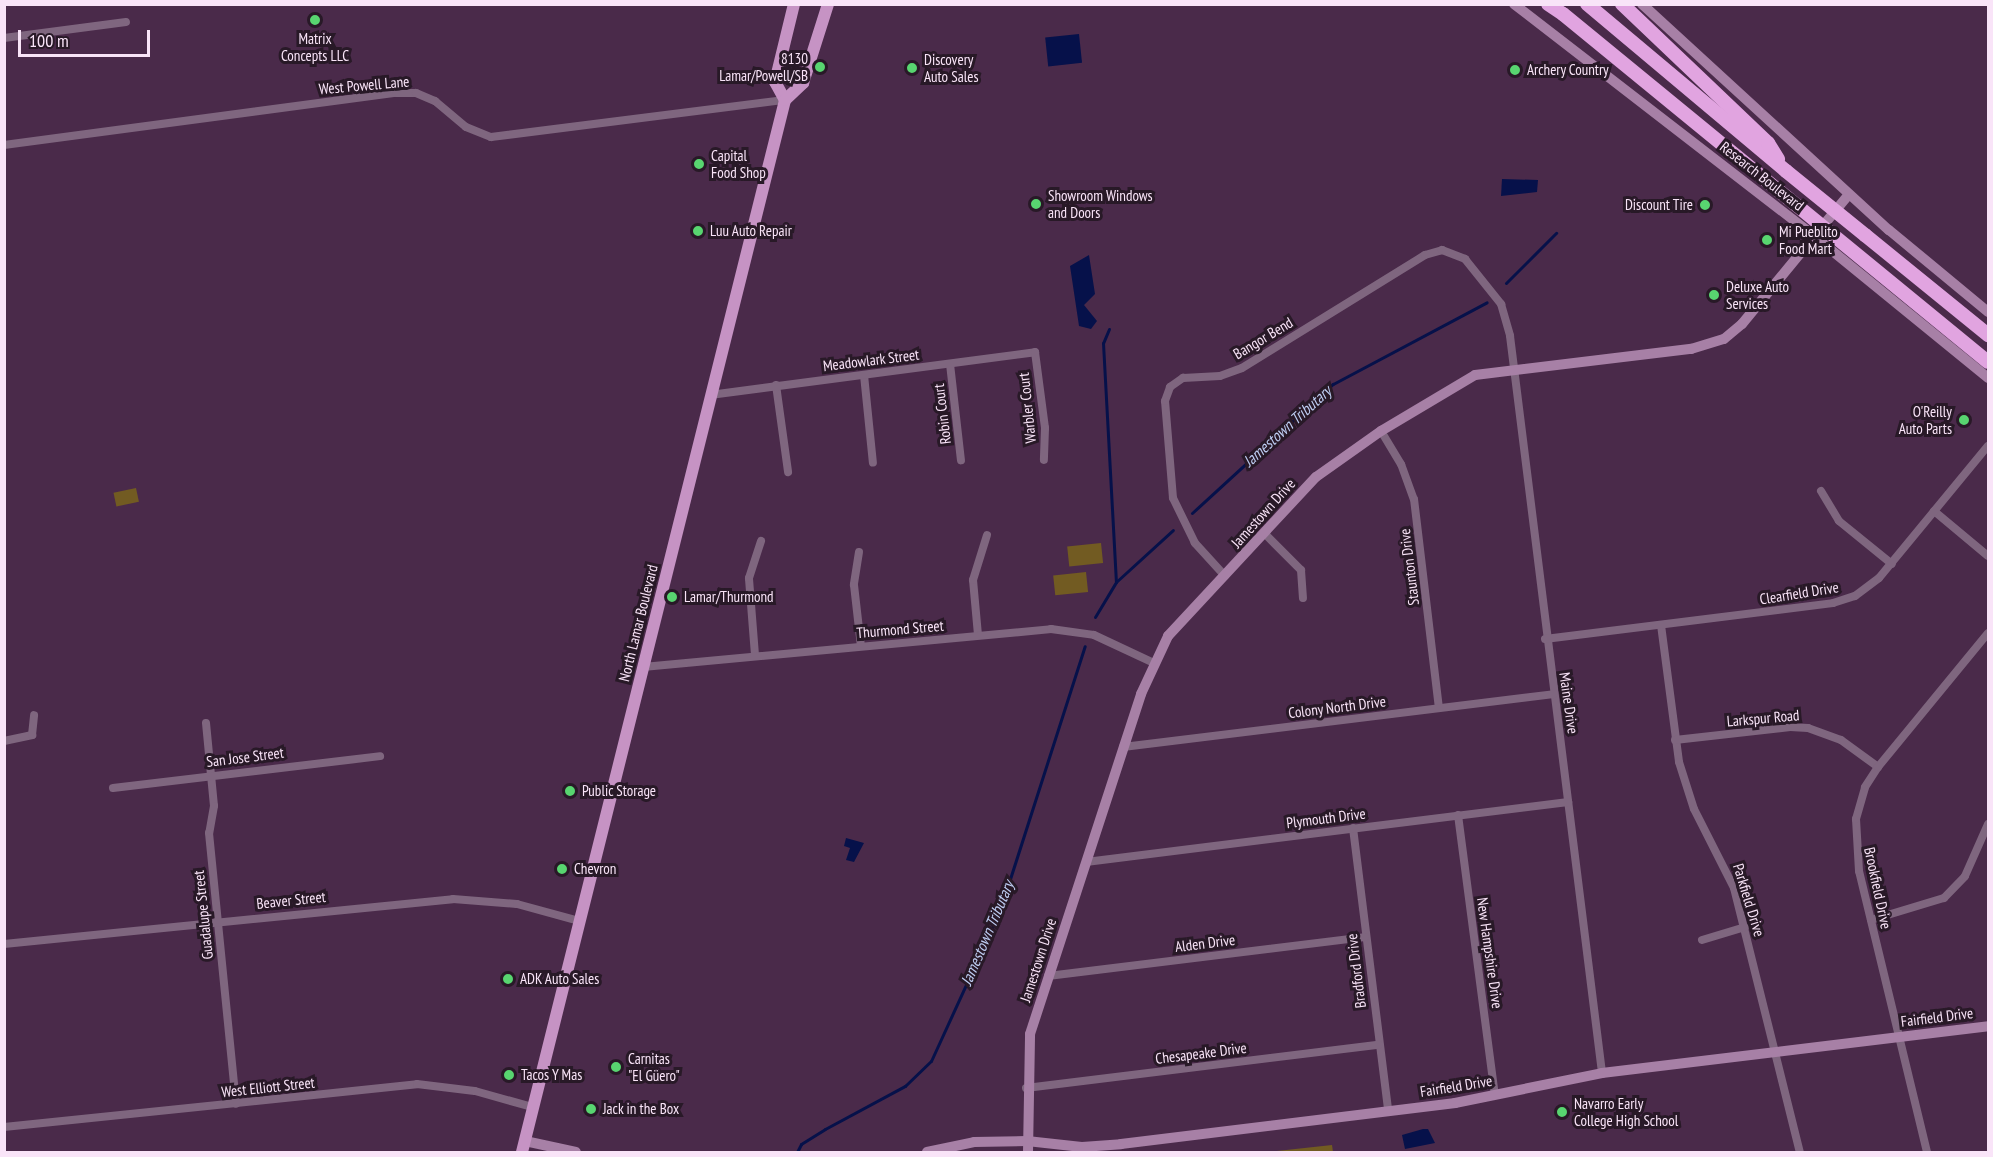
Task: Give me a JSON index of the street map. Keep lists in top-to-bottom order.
{
  "streets": {
    "main road": ["North Lamar Boulevard"],
    "street": [
      "West Powell Lane",
      "Research Boulevard",
      "Bangor Bend",
      "Meadowlark Street",
      "Warbler Court",
      "Robin Court",
      "Jamestown Drive",
      "Staunton Drive",
      "Clearfield Drive",
      "Thurmond Street",
      "Maine Drive",
      "Colony North Drive",
      "Larkspur Road",
      "San Jose Street",
      "Plymouth Drive",
      "Brookfield Drive",
      "Beaver Street",
      "Parkfield Drive",
      "Guadalupe Street",
      "Alden Drive",
      "New Hampshire Drive",
      "Bradford Drive",
      "Fairfield Drive",
      "Chesapeake Drive",
      "West Elliott Street"
    ]
  },
  "crossings": [
    ["West Powell Lane", "North Lamar Boulevard"],
    ["Research Boulevard", "Jamestown Drive"],
    ["Bangor Bend", "Jamestown Drive"],
    ["Bangor Bend", "Maine Drive"],
    ["Meadowlark Street", "Warbler Court"],
    ["Meadowlark Street", "Robin Court"],
    ["Meadowlark Street", "North Lamar Boulevard"],
    ["Jamestown Drive", "Staunton Drive"],
    ["Jamestown Drive", "Thurmond Street"],
    ["Jamestown Drive", "Maine Drive"],
    ["Jamestown Drive", "Colony North Drive"],
    ["Jamestown Drive", "Plymouth Drive"],
    ["Jamestown Drive", "Alden Drive"],
    ["Jamestown Drive", "Fairfield Drive"],
    ["Jamestown Drive", "Chesapeake Drive"],
    ["Staunton Drive", "Colony North Drive"],
    ["Clearfield Drive", "Maine Drive"],
    ["Clearfield Drive", "Parkfield Drive"],
    ["North Lamar Boulevard", "Thurmond Street"],
    ["North Lamar Boulevard", "Beaver Street"],
    ["North Lamar Boulevard", "West Elliott Street"],
    ["Maine Drive", "Colony North Drive"],
    ["Maine Drive", "Plymouth Drive"],
    ["Maine Drive", "Fairfield Drive"],
    ["Larkspur Road", "Brookfield Drive"],
    ["Larkspur Road", "Parkfield Drive"],
    ["San Jose Street", "Guadalupe Street"],
    ["Plymouth Drive", "New Hampshire Drive"],
    ["Plymouth Drive", "Bradford Drive"],
    ["Brookfield Drive", "Fairfield Drive"],
    ["Beaver Street", "Guadalupe Street"],
    ["Parkfield Drive", "Fairfield Drive"],
    ["Guadalupe Street", "West Elliott Street"],
    ["Alden Drive", "Bradford Drive"],
    ["New Hampshire Drive", "Fairfield Drive"],
    ["Bradford Drive", "Fairfield Drive"],
    ["Bradford Drive", "Chesapeake Drive"]
  ],
  "water": ["Jamestown Tributary"],
  "places": [
    "Matrix Concepts LLC",
    "8130 Lamar/Powell/SB",
    "Discovery Auto Sales",
    "Archery Country",
    "Capital Food Shop",
    "Showroom Windows and Doors",
    "Discount Tire",
    "Luu Auto Repair",
    "Mi Pueblito Food Mart",
    "Deluxe Auto Services",
    "O'Reilly Auto Parts",
    "Lamar/Thurmond",
    "Public Storage",
    "Chevron",
    "ADK Auto Sales",
    "Carnitas \"El Güero\"",
    "Tacos Y Mas",
    "Jack in the Box",
    "Navarro Early College High School"
  ],
  "scale_bar": "100 m"
}
